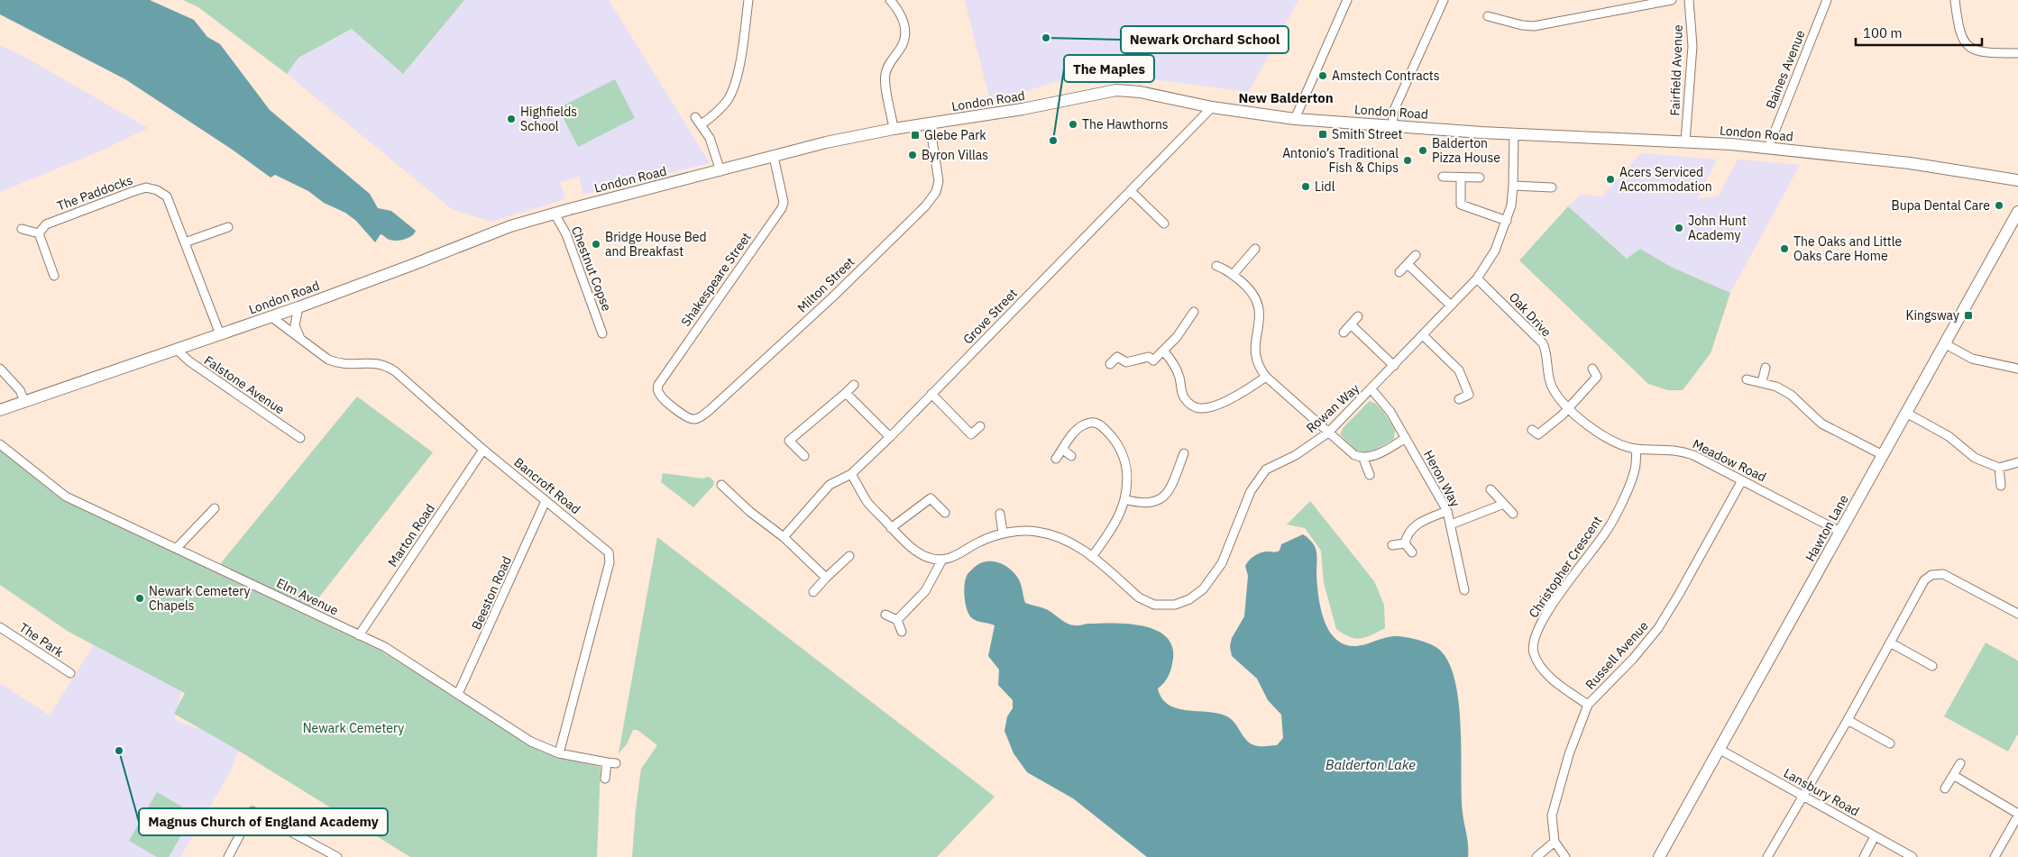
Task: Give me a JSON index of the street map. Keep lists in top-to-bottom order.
{
  "streets": {
    "main road": ["London Road", "Hawton Lane"],
    "street": [
      "Baines Avenue",
      "Fairfield Avenue",
      "The Paddocks",
      "Chestnut Copse",
      "Shakespeare Street",
      "Milton Street",
      "Oak Drive",
      "Grove Street",
      "Falstone Avenue",
      "Rowan Way",
      "Meadow Road",
      "Heron Way",
      "Bancroft Road",
      "Marton Road",
      "Christopher Crescent",
      "Beeston Road",
      "Elm Avenue",
      "The Park",
      "Russell Avenue",
      "Lansbury Road"
    ]
  },
  "crossings": [
    ["Baines Avenue", "London Road"],
    ["Fairfield Avenue", "London Road"],
    ["London Road", "The Paddocks"],
    ["London Road", "Chestnut Copse"],
    ["London Road", "Shakespeare Street"],
    ["London Road", "Milton Street"],
    ["London Road", "Grove Street"],
    ["London Road", "Falstone Avenue"],
    ["London Road", "Rowan Way"],
    ["London Road", "Bancroft Road"],
    ["Shakespeare Street", "Milton Street"],
    ["Oak Drive", "Rowan Way"],
    ["Oak Drive", "Meadow Road"],
    ["Rowan Way", "Heron Way"],
    ["Meadow Road", "Hawton Lane"],
    ["Meadow Road", "Christopher Crescent"],
    ["Meadow Road", "Russell Avenue"],
    ["Bancroft Road", "Marton Road"],
    ["Bancroft Road", "Beeston Road"],
    ["Bancroft Road", "Elm Avenue"],
    ["Hawton Lane", "Lansbury Road"],
    ["Marton Road", "Elm Avenue"],
    ["Christopher Crescent", "Russell Avenue"],
    ["Beeston Road", "Elm Avenue"]
  ],
  "districts": ["New Balderton"],
  "water": ["Balderton Lake"],
  "parks": ["Newark Cemetery"],
  "places": {
    "other": [
      "Newark Orchard School",
      "Amstech Contracts",
      "Highfields School",
      "The Hawthorns",
      "The Maples",
      "Balderton Pizza House",
      "Byron Villas",
      "Antonio’s Traditional Fish & Chips",
      "Acers Serviced Accommodation",
      "Lidl",
      "Bupa Dental Care",
      "John Hunt Academy",
      "Bridge House Bed and Breakfast",
      "The Oaks and Little Oaks Care Home",
      "Newark Cemetery Chapels",
      "Magnus Church of England Academy"
    ],
    "transit": ["Smith Street", "Glebe Park", "Kingsway"]
  },
  "scale_bar": "100 m"
}
